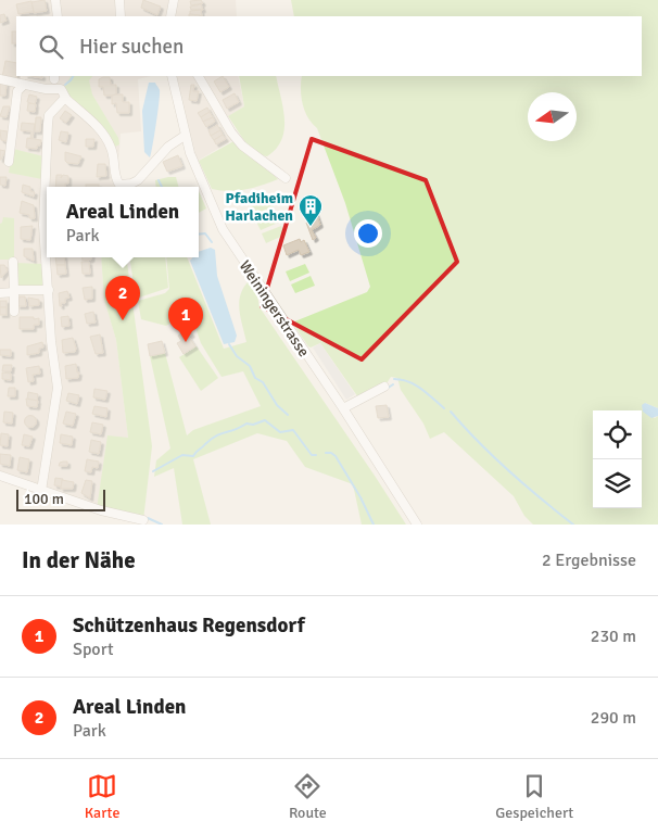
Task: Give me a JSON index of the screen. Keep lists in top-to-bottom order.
{
  "streets": {
    "street": ["Weiningerstrasse"]
  },
  "places": {
    "building": ["Pfadiheim Harlachen"]
  },
  "scale_bar": "100 m",
  "north": "left",
  "page": {
    "search": "Hier suchen",
    "popup": ["Areal Linden", "Park"],
    "pins": ["2", "1"],
    "scale": "100 m",
    "heading": ["In der Nähe", "2 Ergebnisse"],
    "list": [
      {
        "mark": "1",
        "name": "Schützenhaus Regensdorf",
        "note": "Sport",
        "value": "230 m"
      },
      {
        "mark": "2",
        "name": "Areal Linden",
        "note": "Park",
        "value": "290 m"
      }
    ],
    "nav": ["Karte", "Route", "Gespeichert"]
  }
}
